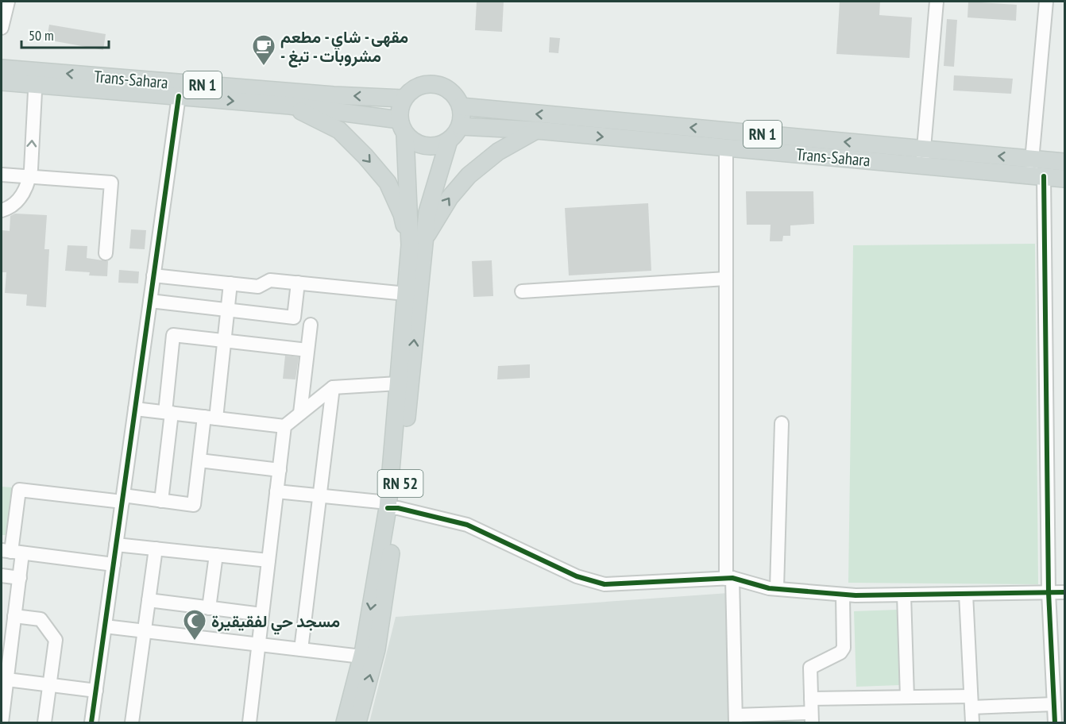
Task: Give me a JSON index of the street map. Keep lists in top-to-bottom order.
{
  "streets": {
    "main road": ["Trans-Sahara", "RN 1", "RN 52"]
  },
  "places": {
    "cafe": ["مقهى - شاي - مطعم - مشروبات - تبغ"],
    "mosque": ["مسجد حي لفقيقيرة"]
  },
  "scale_bar": "50 m"
}
